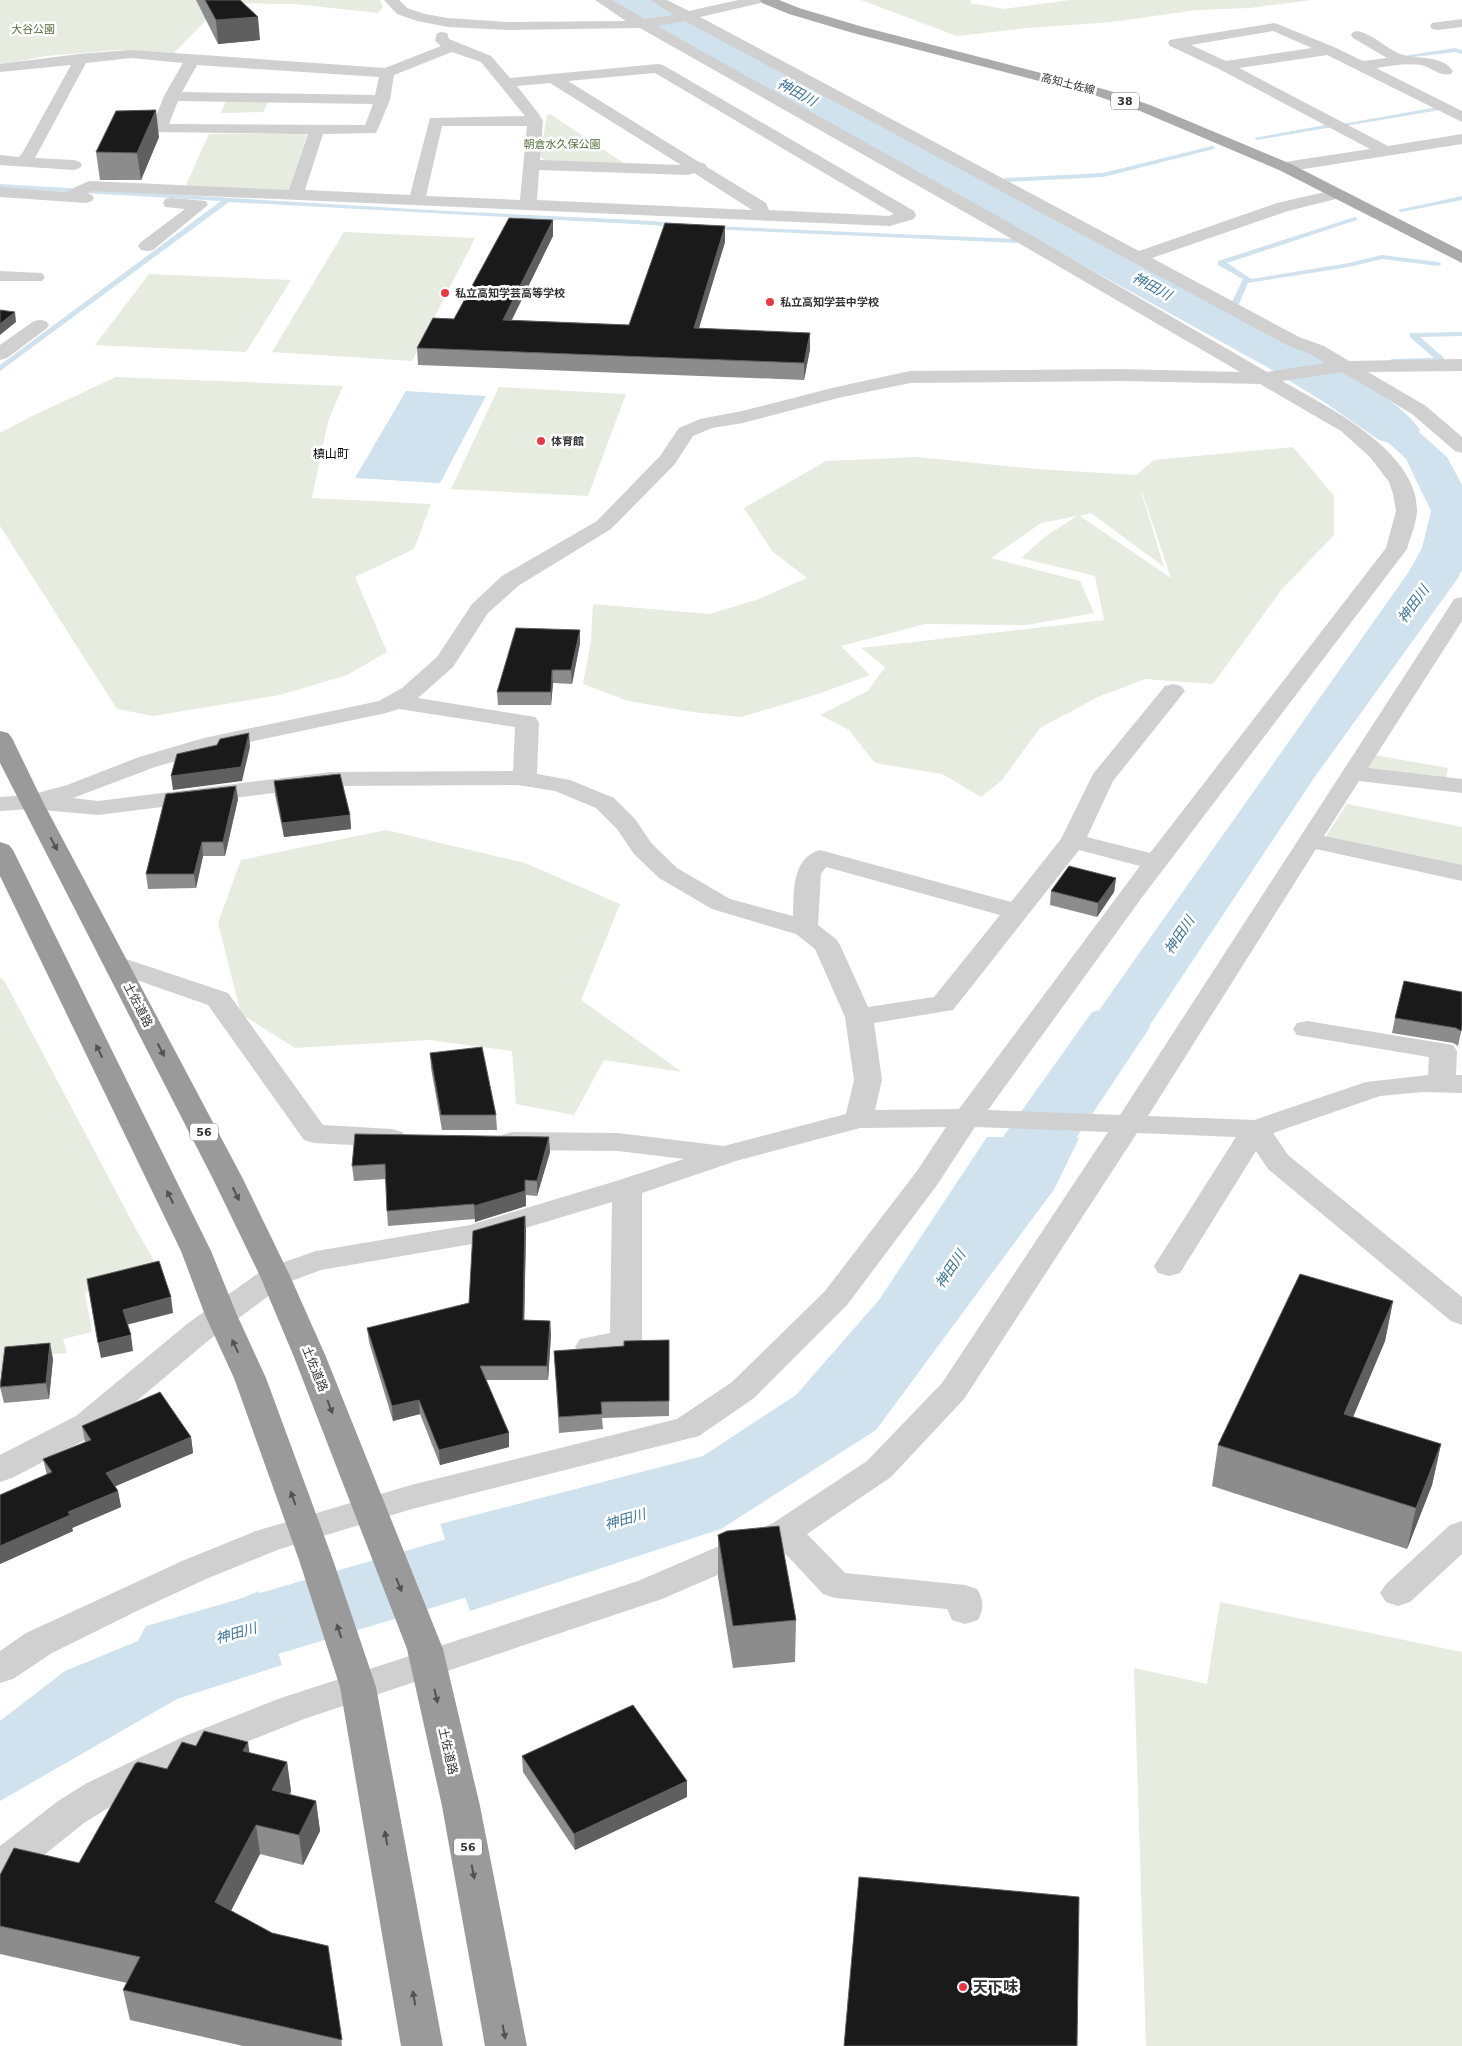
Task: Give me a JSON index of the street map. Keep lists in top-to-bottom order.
{
  "streets": {
    "highway": ["土佐道路", "56"],
    "main road": ["高知土佐線", "38"]
  },
  "districts": ["槙山町"],
  "water": ["神田川"],
  "parks": ["大谷公園", "朝倉水久保公園"],
  "places": [
    "私立高知学芸高等学校",
    "私立高知学芸中学校",
    "体育館",
    "天下味"
  ]
}
